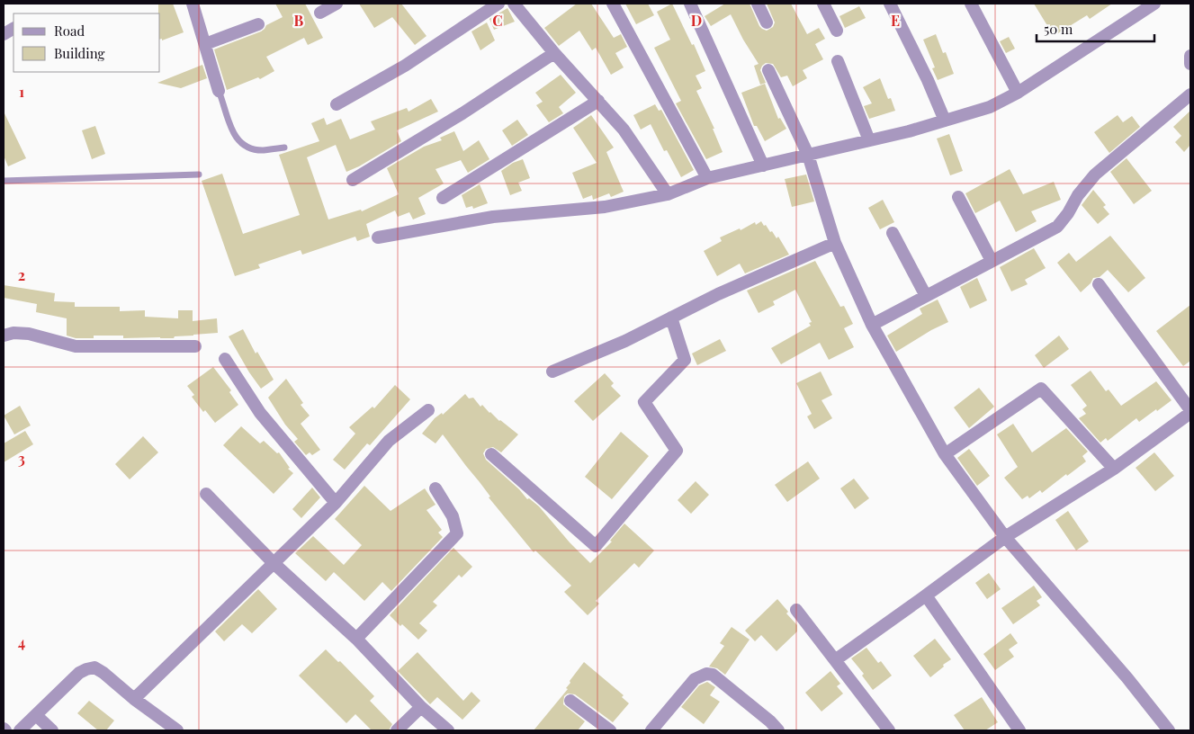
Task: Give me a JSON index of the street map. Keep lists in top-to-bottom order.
{
  "legend": ["Road", "Building"],
  "scale_bar": "50 m",
  "grid": {
    "columns": [
      "B",
      "C",
      "D",
      "E"
    ],
    "rows": [
      "1",
      "2",
      "3",
      "4"
    ]
  }
}
